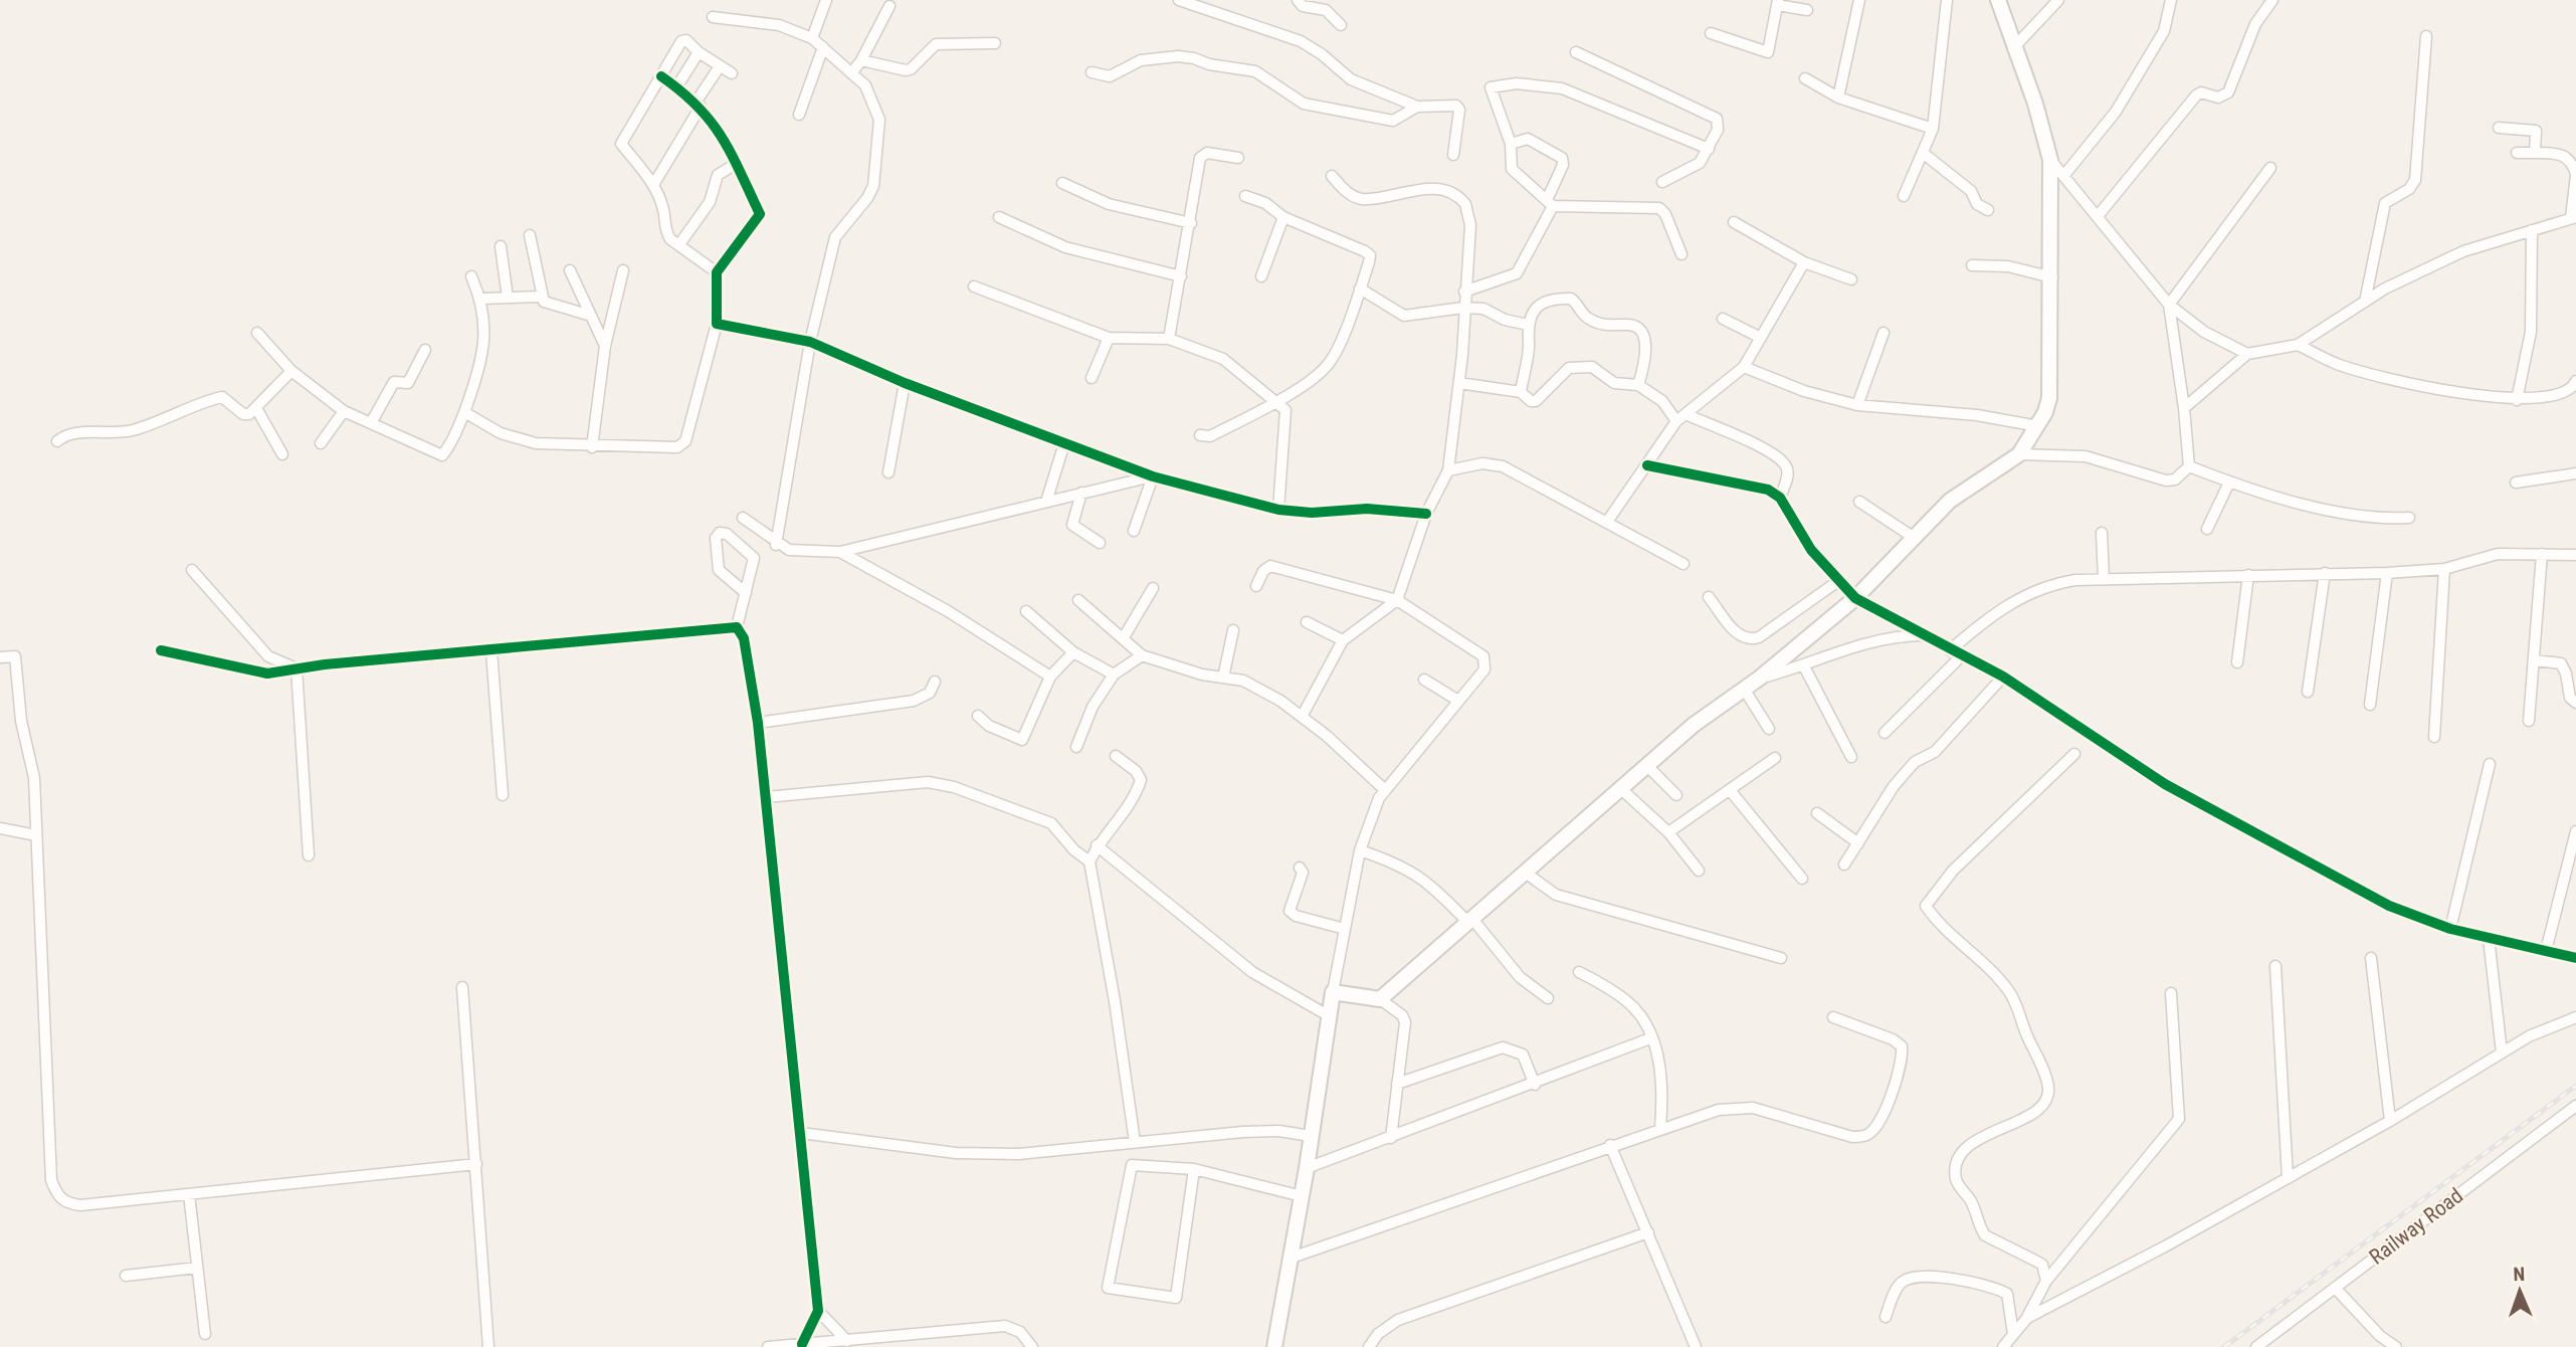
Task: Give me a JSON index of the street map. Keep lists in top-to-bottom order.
{
  "streets": {
    "street": ["Railway Road"]
  },
  "north": "top"
}
